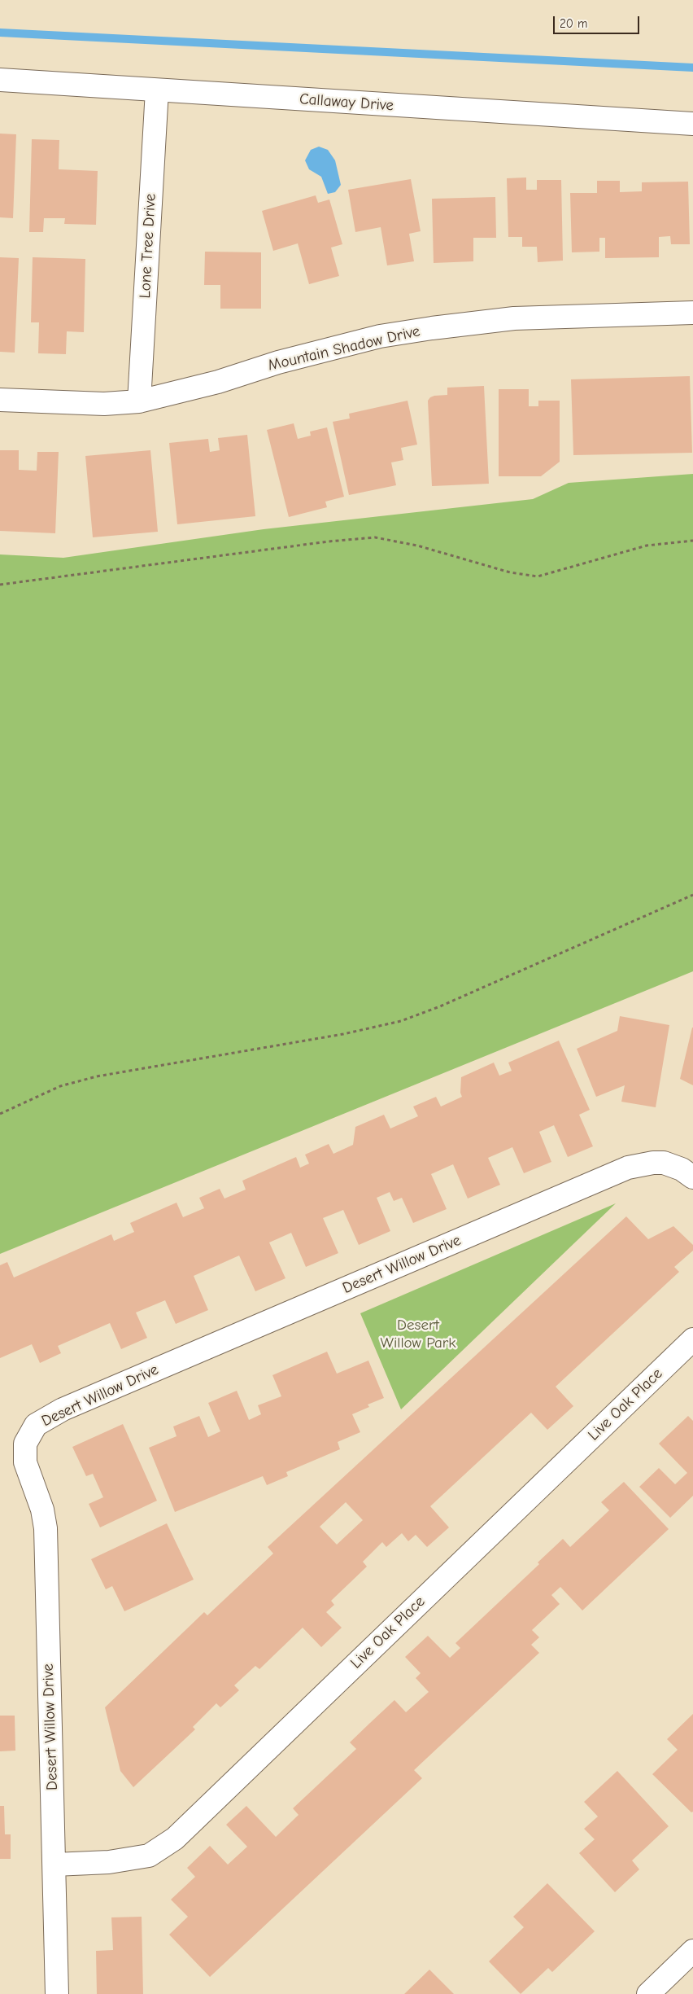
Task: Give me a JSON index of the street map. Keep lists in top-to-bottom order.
{
  "streets": {
    "street": [
      "Callaway Drive",
      "Lone Tree Drive",
      "Mountain Shadow Drive",
      "Desert Willow Drive",
      "Live Oak Place"
    ]
  },
  "crossings": [
    ["Callaway Drive", "Lone Tree Drive"],
    ["Lone Tree Drive", "Mountain Shadow Drive"],
    ["Desert Willow Drive", "Live Oak Place"]
  ],
  "parks": ["Desert Willow Park"],
  "scale_bar": "20 m"
}
